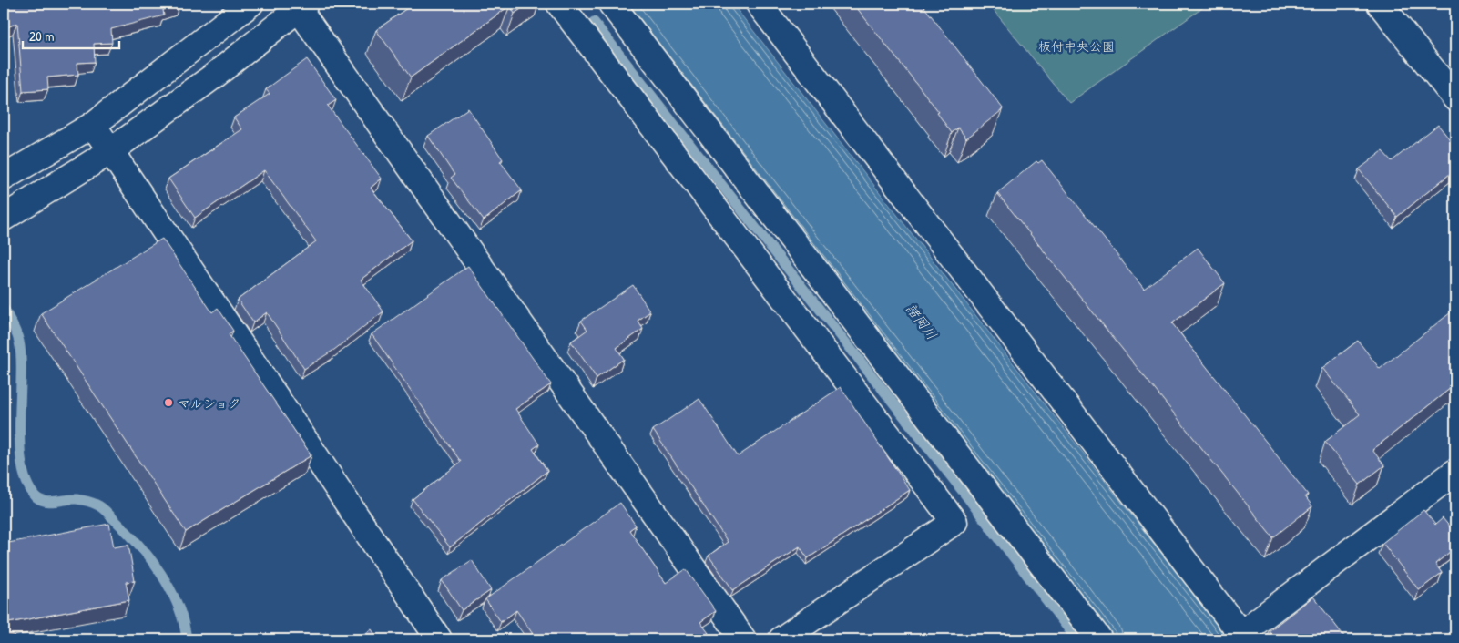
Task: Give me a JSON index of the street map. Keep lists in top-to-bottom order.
{
  "water": ["諸岡川"],
  "parks": ["板付中央公園"],
  "places": ["マルショク"],
  "scale_bar": "20 m"
}
